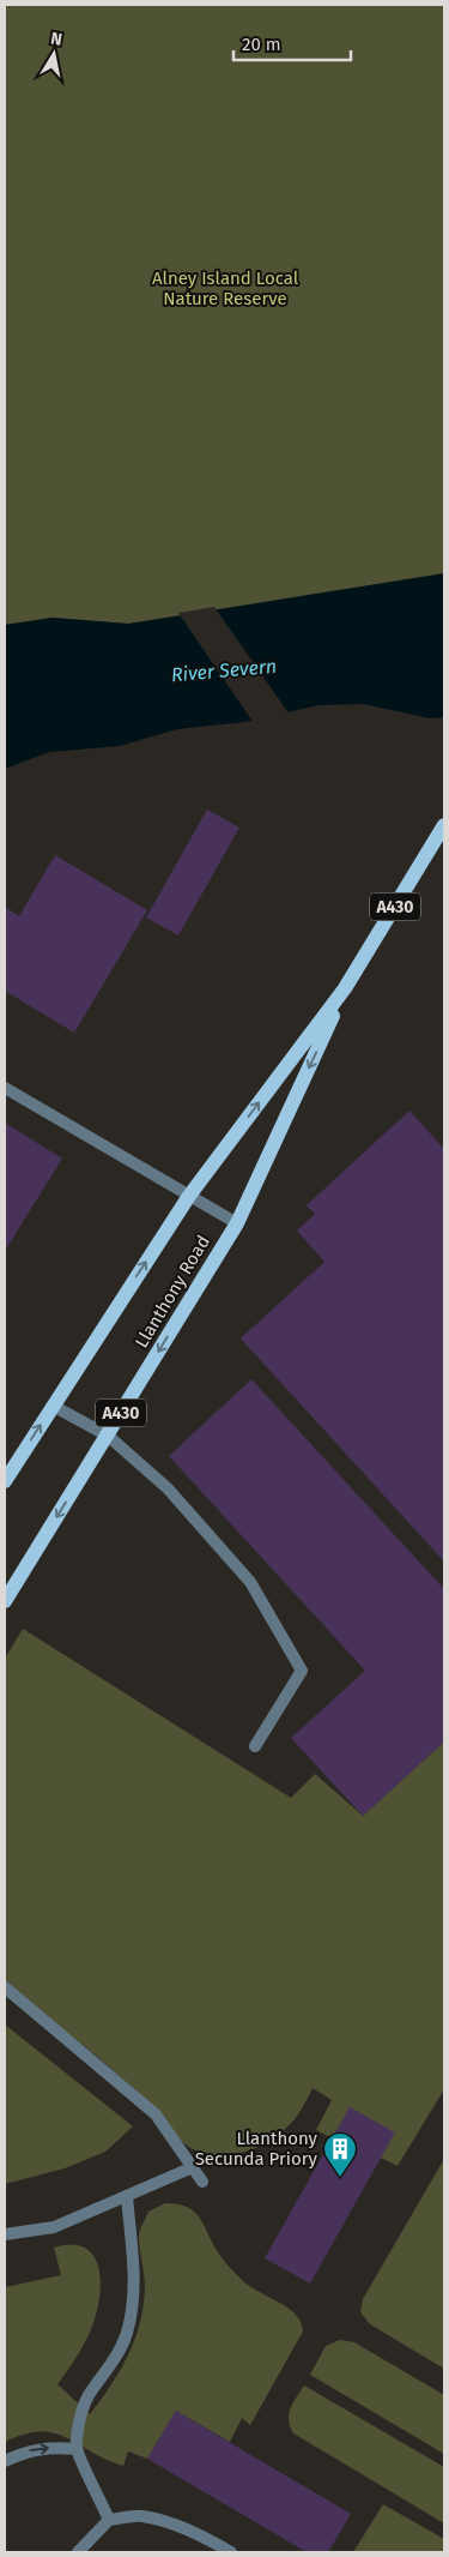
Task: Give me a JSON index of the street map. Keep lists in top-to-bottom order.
{
  "streets": {
    "main road": ["A430", "Llanthony Road"]
  },
  "water": ["River Severn"],
  "parks": ["Alney Island Local Nature Reserve"],
  "places": {
    "building": ["Llanthony Secunda Priory"]
  },
  "scale_bar": "20 m",
  "north": "top"
}
